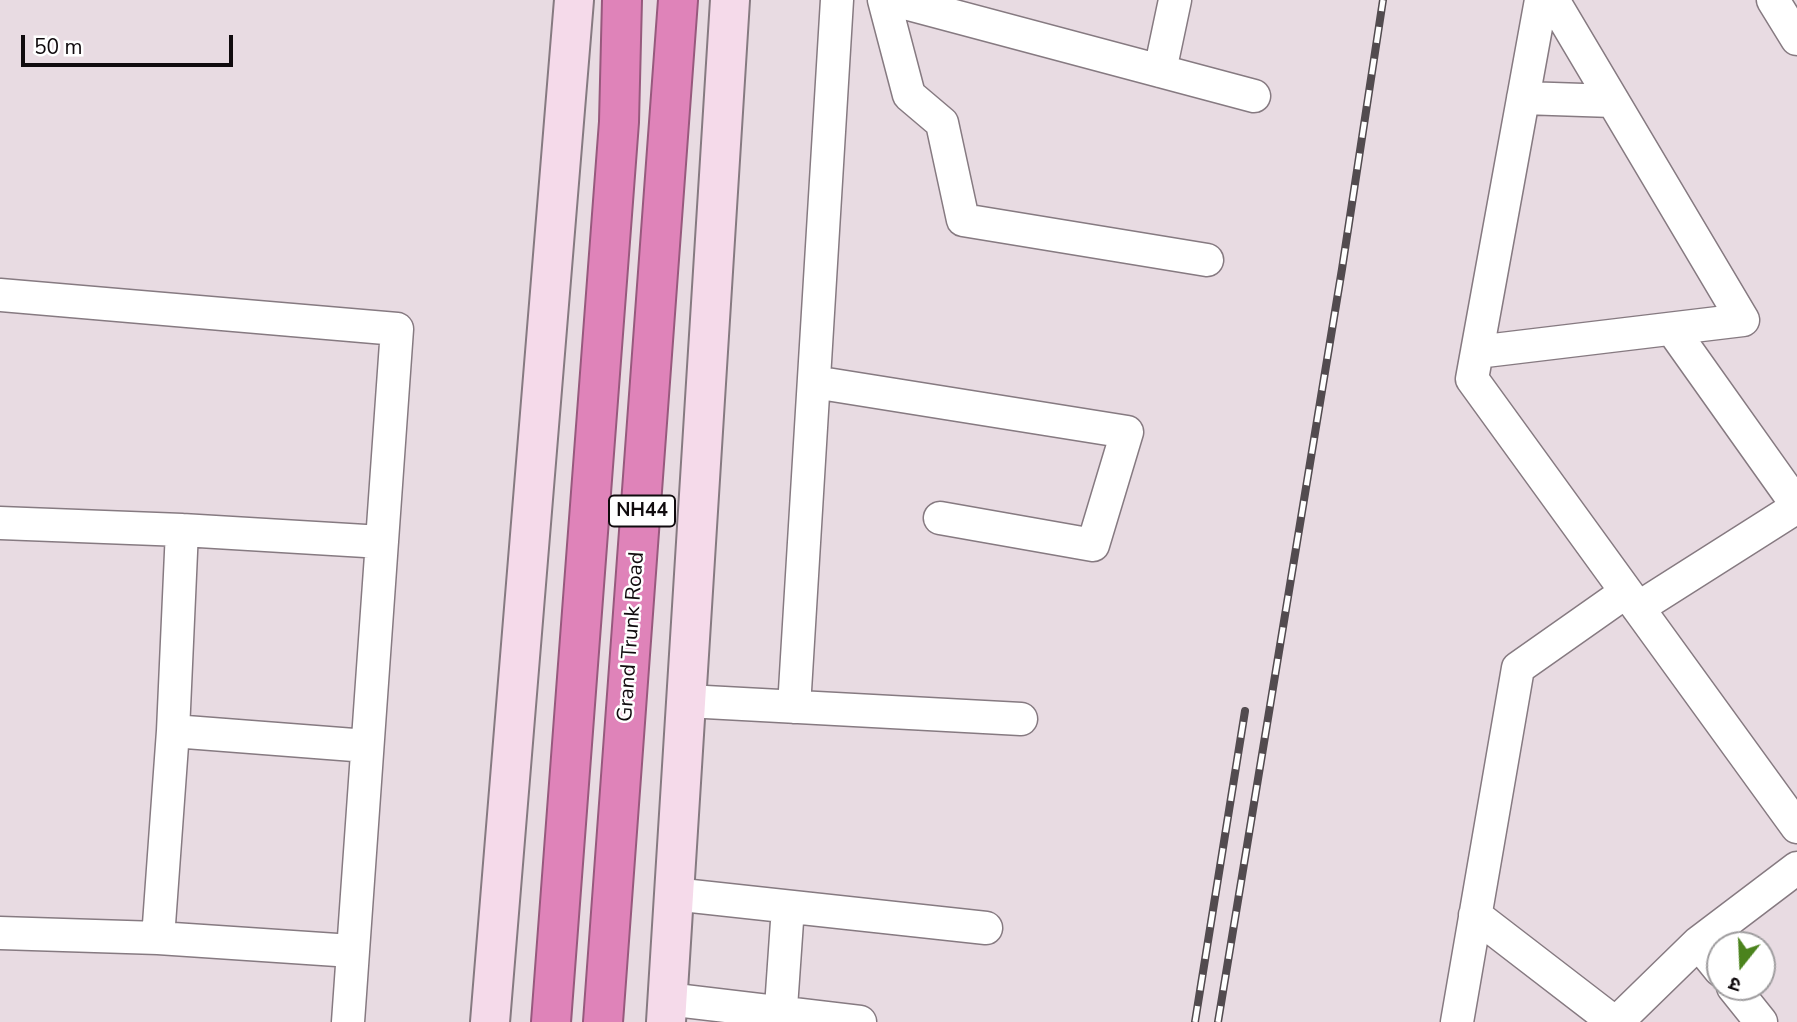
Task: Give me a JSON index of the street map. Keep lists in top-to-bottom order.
{
  "streets": {
    "highway": ["NH44", "Grand Trunk Road"]
  },
  "scale_bar": "50 m",
  "north": "bottom"
}
